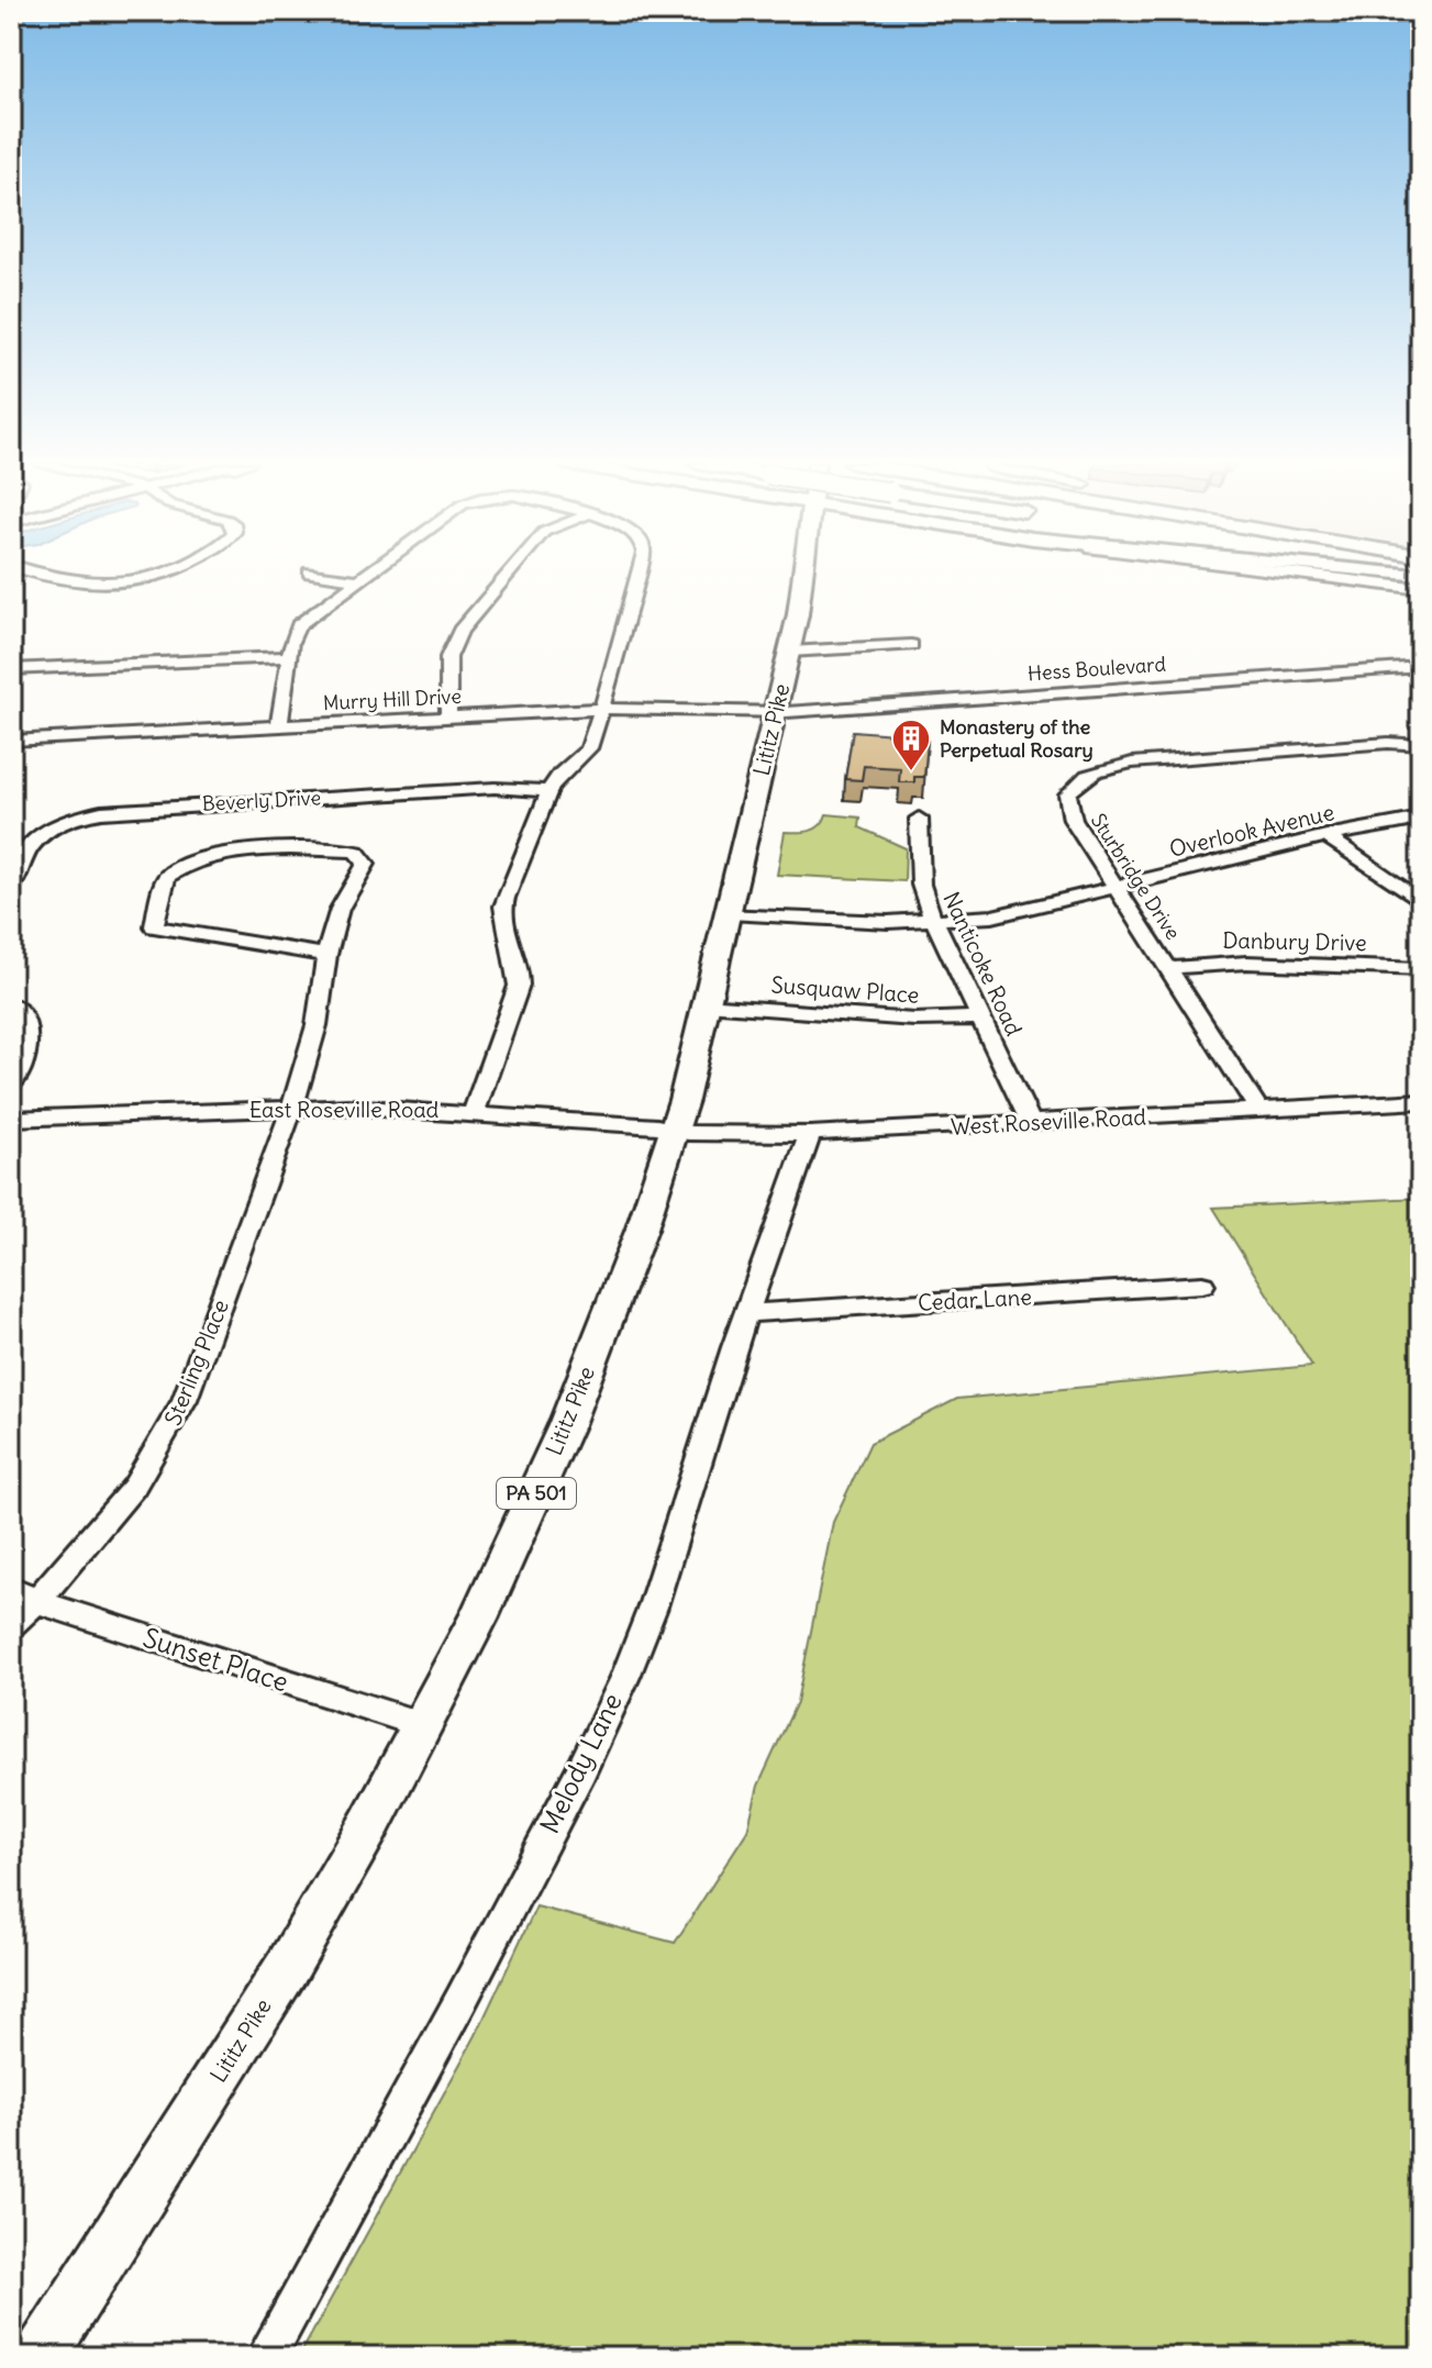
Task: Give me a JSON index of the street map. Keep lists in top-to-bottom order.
{
  "streets": {
    "highway": ["Lititz Pike", "PA 501"],
    "street": [
      "Hess Boulevard",
      "Murry Hill Drive",
      "Beverly Drive",
      "Overlook Avenue",
      "Sturbridge Drive",
      "Danbury Drive",
      "Nanticoke Road",
      "Susquaw Place",
      "East Roseville Road",
      "West Roseville Road",
      "Cedar Lane",
      "Sterling Place",
      "Sunset Place",
      "Melody Lane"
    ]
  },
  "crossings": [
    ["Hess Boulevard", "Murry Hill Drive"],
    ["Hess Boulevard", "Lititz Pike"],
    ["Murry Hill Drive", "Lititz Pike"],
    ["Lititz Pike", "Overlook Avenue"],
    ["Lititz Pike", "Susquaw Place"],
    ["Lititz Pike", "East Roseville Road"],
    ["Lititz Pike", "West Roseville Road"],
    ["Lititz Pike", "Sunset Place"],
    ["Overlook Avenue", "Sturbridge Drive"],
    ["Overlook Avenue", "Nanticoke Road"],
    ["Sturbridge Drive", "Danbury Drive"],
    ["Sturbridge Drive", "West Roseville Road"],
    ["Nanticoke Road", "Susquaw Place"],
    ["Nanticoke Road", "West Roseville Road"],
    ["East Roseville Road", "West Roseville Road"],
    ["East Roseville Road", "Sterling Place"],
    ["West Roseville Road", "Melody Lane"],
    ["Cedar Lane", "Melody Lane"],
    ["Sterling Place", "Sunset Place"]
  ],
  "places": {
    "building": ["Monastery of the Perpetual Rosary"]
  }
}
